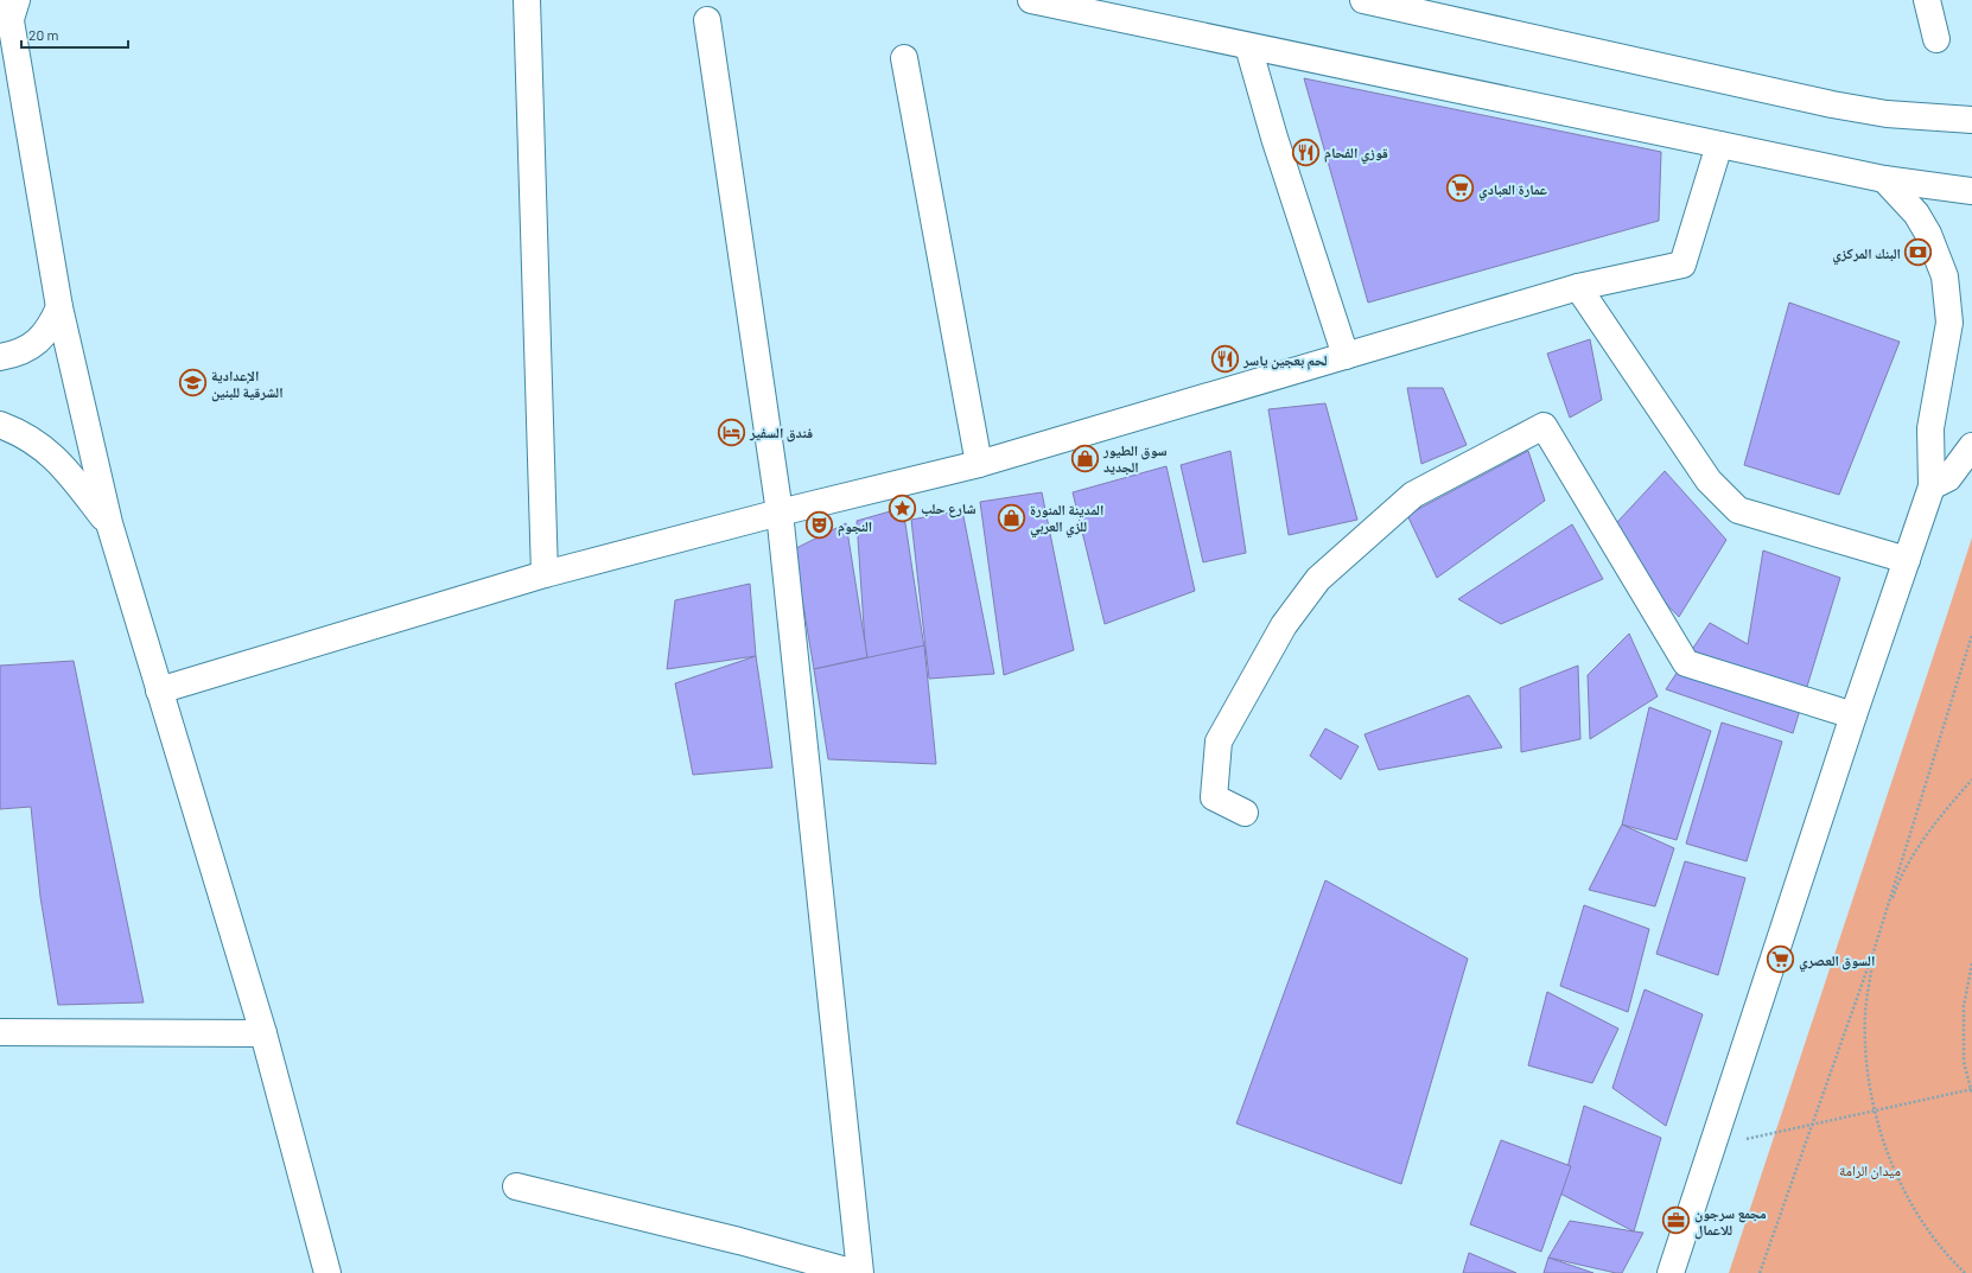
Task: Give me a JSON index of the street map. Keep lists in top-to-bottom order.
{
  "parks": ["ميدان الرامة"],
  "places": {
    "restaurant": ["قوزي الفحام", "لحم بعجين ياسر"],
    "supermarket": ["عمارة العبادي", "السوق العصري"],
    "bank": ["البنك المركزي"],
    "school or university": ["الإعدادية الشرقية للبنين"],
    "hotel": ["فندق السفير"],
    "shop": ["سوق الطيور الجديد", "المدينة المنورة للزي العربي"],
    "place": ["شارع حلب"],
    "theatre": ["النجوم"],
    "office": ["مجمع سرجون للاعمال"]
  },
  "scale_bar": "20 m"
}
